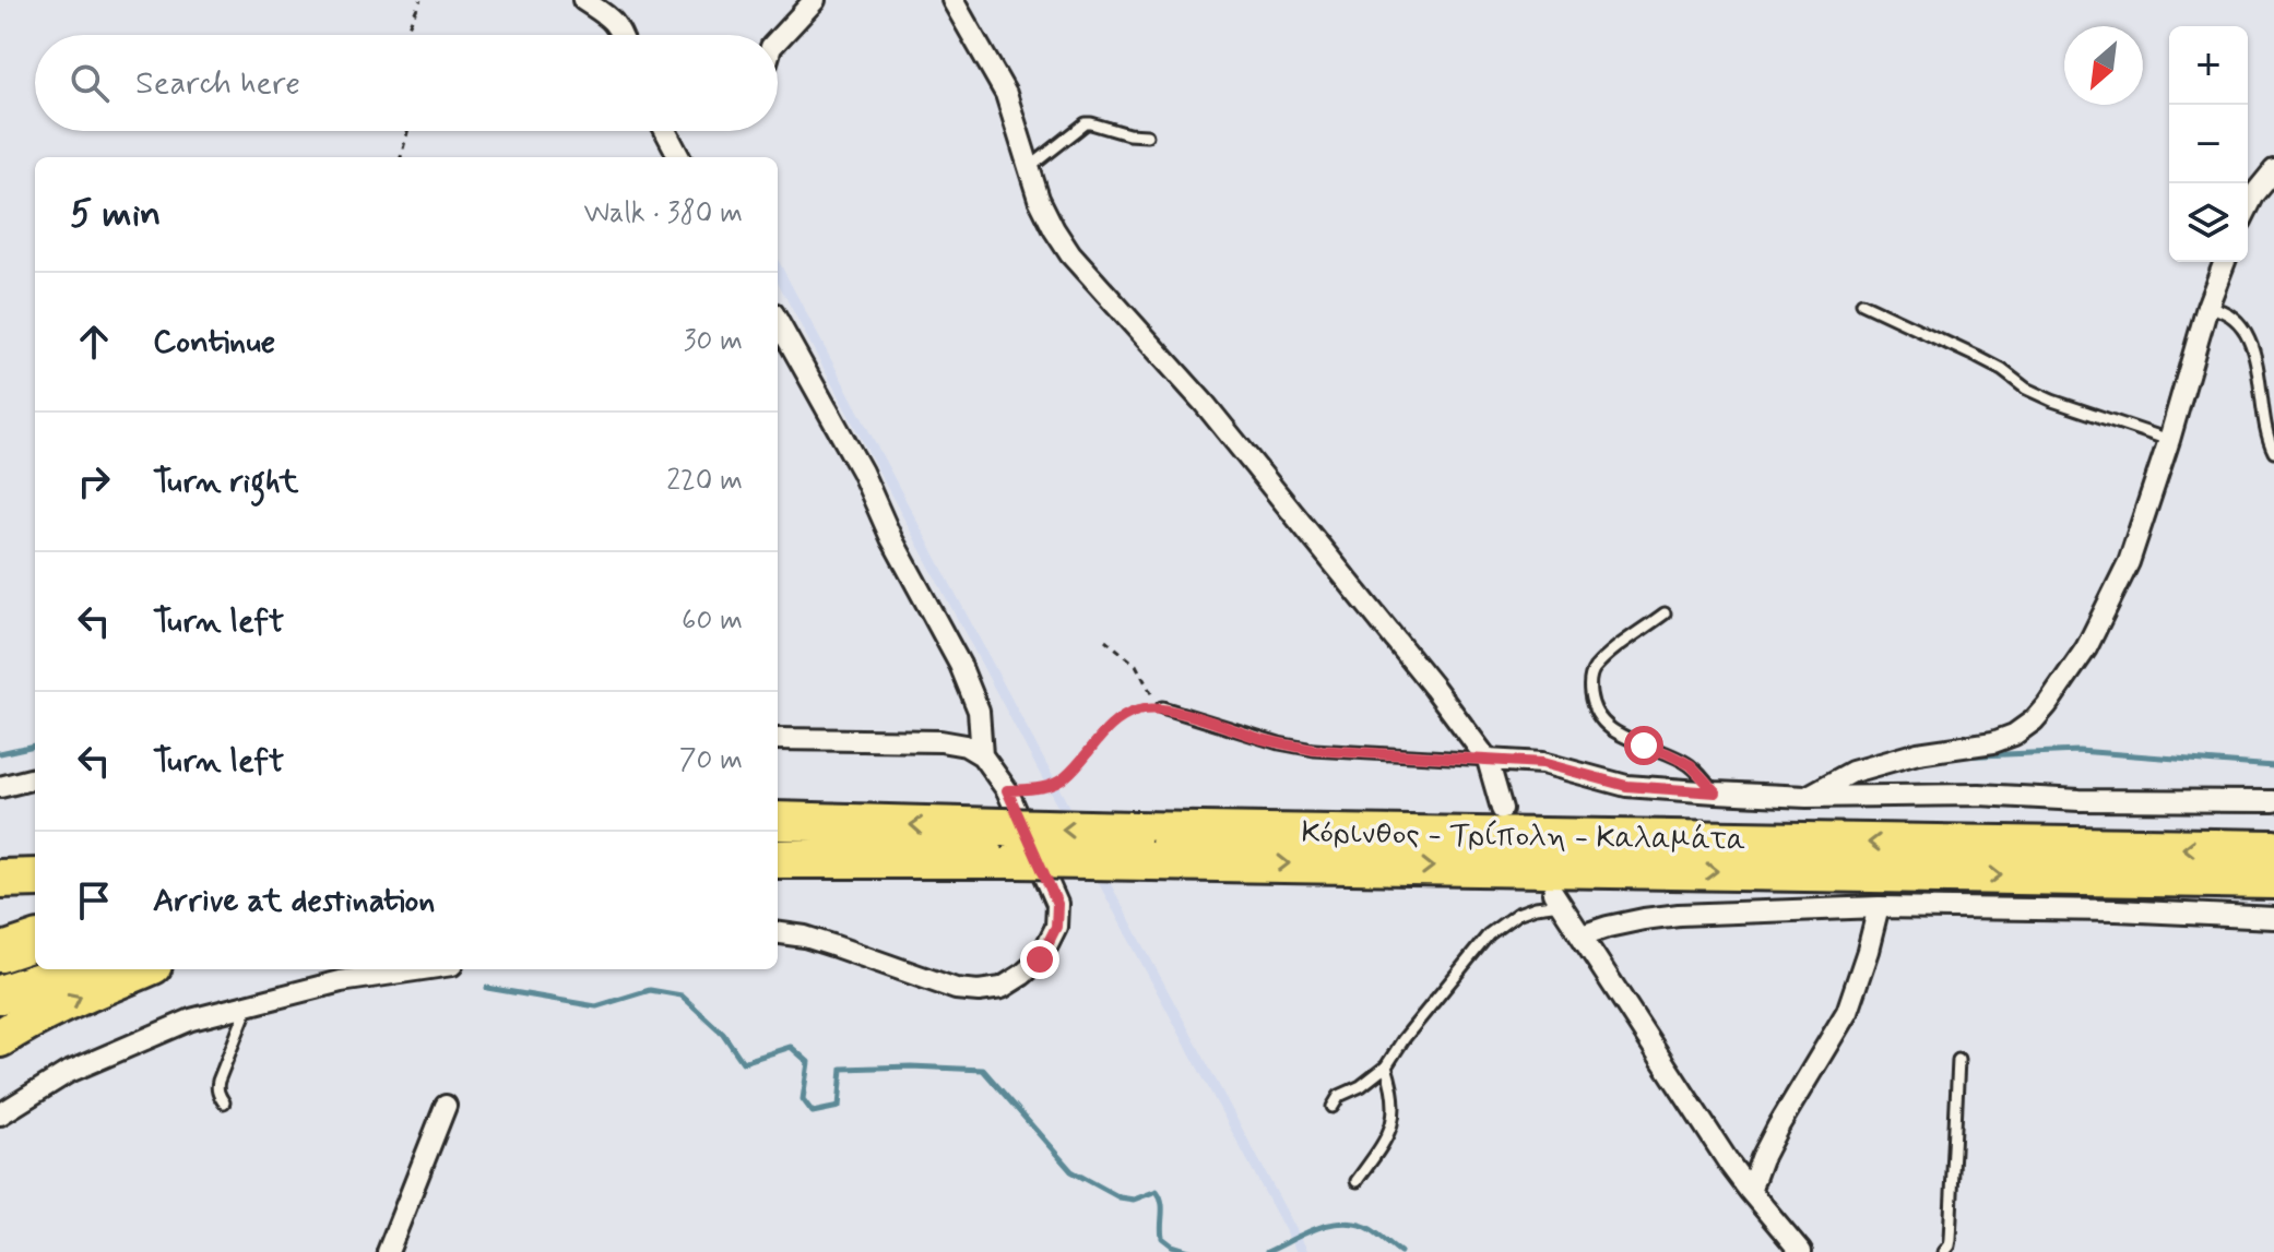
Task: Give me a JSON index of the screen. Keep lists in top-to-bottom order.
{
  "streets": {
    "highway": ["Κόρινθος - Τρίπολη - Καλαμάτα"]
  },
  "north": "bottom left",
  "page": {
    "map_buttons": ["+", "−"],
    "search": "Search here",
    "heading": ["5 min", "Walk · 380 m"],
    "list": [
      ["Continue", "30 m"],
      ["Turn right", "220 m"],
      ["Turn left", "60 m"],
      ["Turn left", "70 m"],
      "Arrive at destination"
    ]
  }
}
